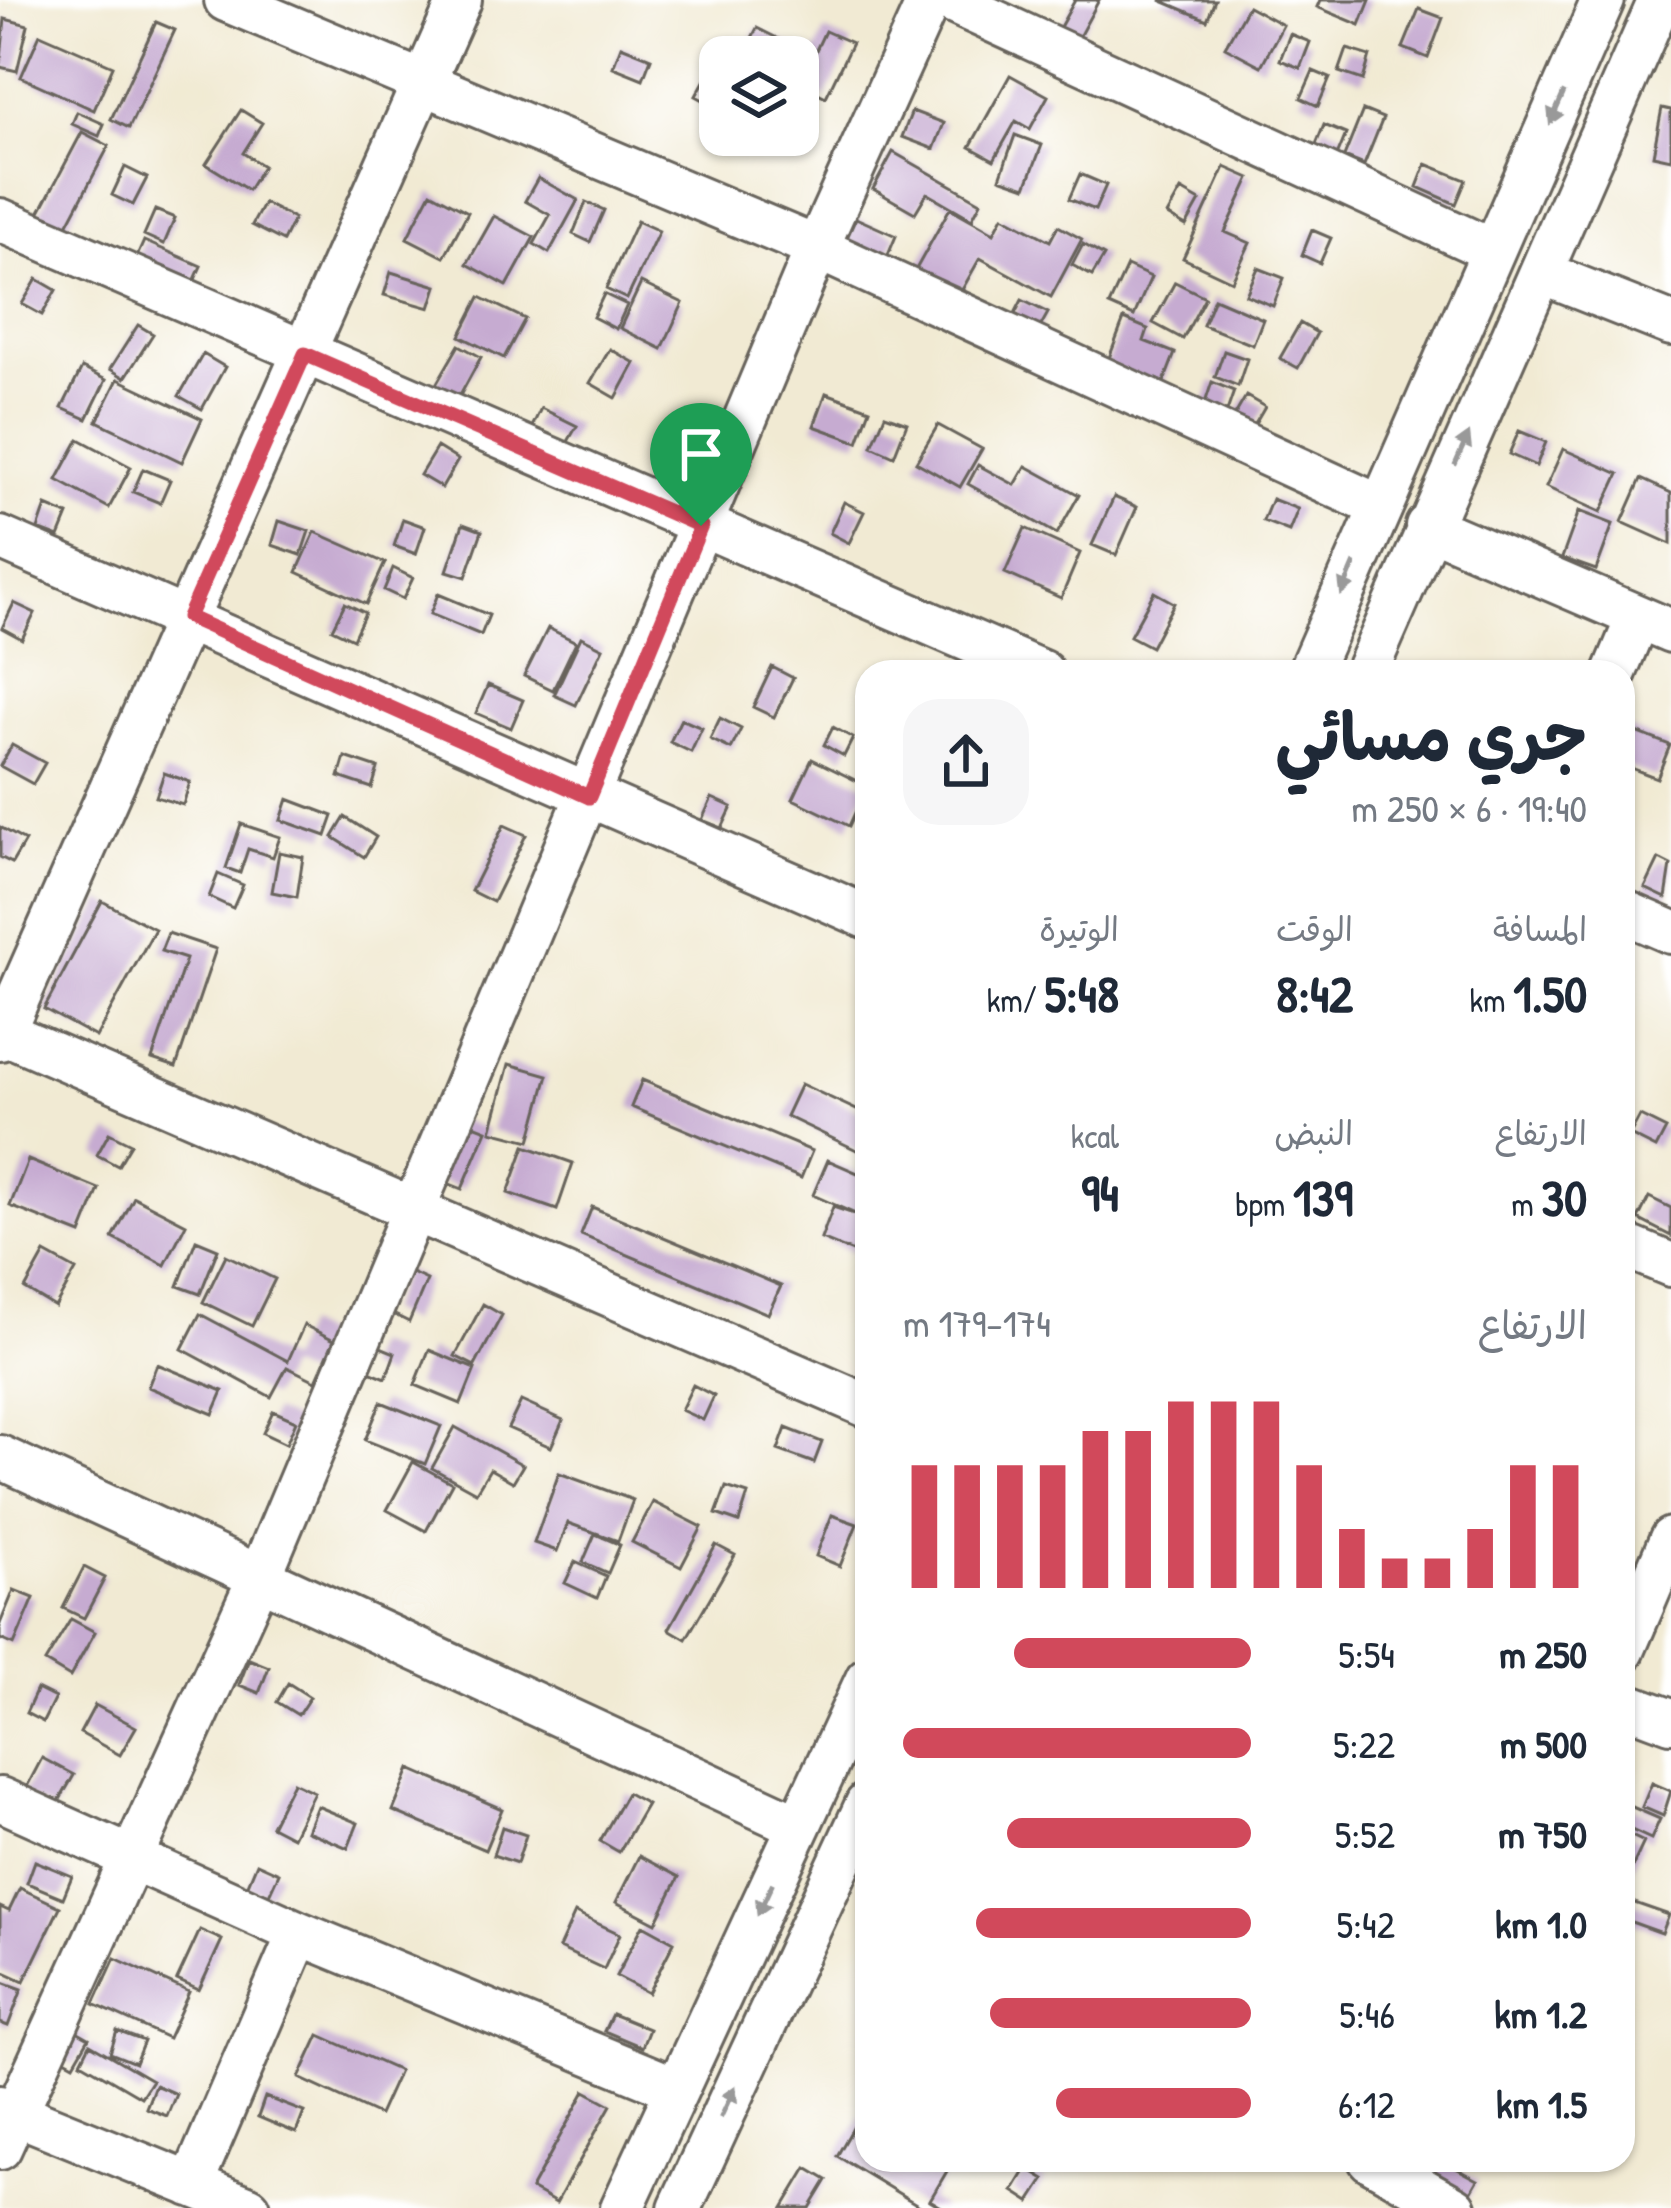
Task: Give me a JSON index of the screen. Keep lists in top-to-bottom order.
{
  "page": {
    "heading": ["جري مسائي", "19:40 · 6 × 250 m"],
    "stats": [
      ["المسافة", "1.50 km"],
      ["الوقت", "8:42"],
      ["الوتيرة", "5:48 /km"],
      ["الارتفاع", "30 m"],
      ["النبض", "139 bpm"],
      ["kcal", "94"]
    ],
    "chart": ["الارتفاع", "174–179 m"],
    "list": [
      {
        "name": "250 m",
        "note": "5:54"
      },
      {
        "name": "500 m",
        "note": "5:22"
      },
      {
        "name": "750 m",
        "note": "5:52"
      },
      {
        "name": "1.0 km",
        "note": "5:42"
      },
      {
        "name": "1.2 km",
        "note": "5:46"
      },
      {
        "name": "1.5 km",
        "note": "6:12"
      }
    ]
  }
}
